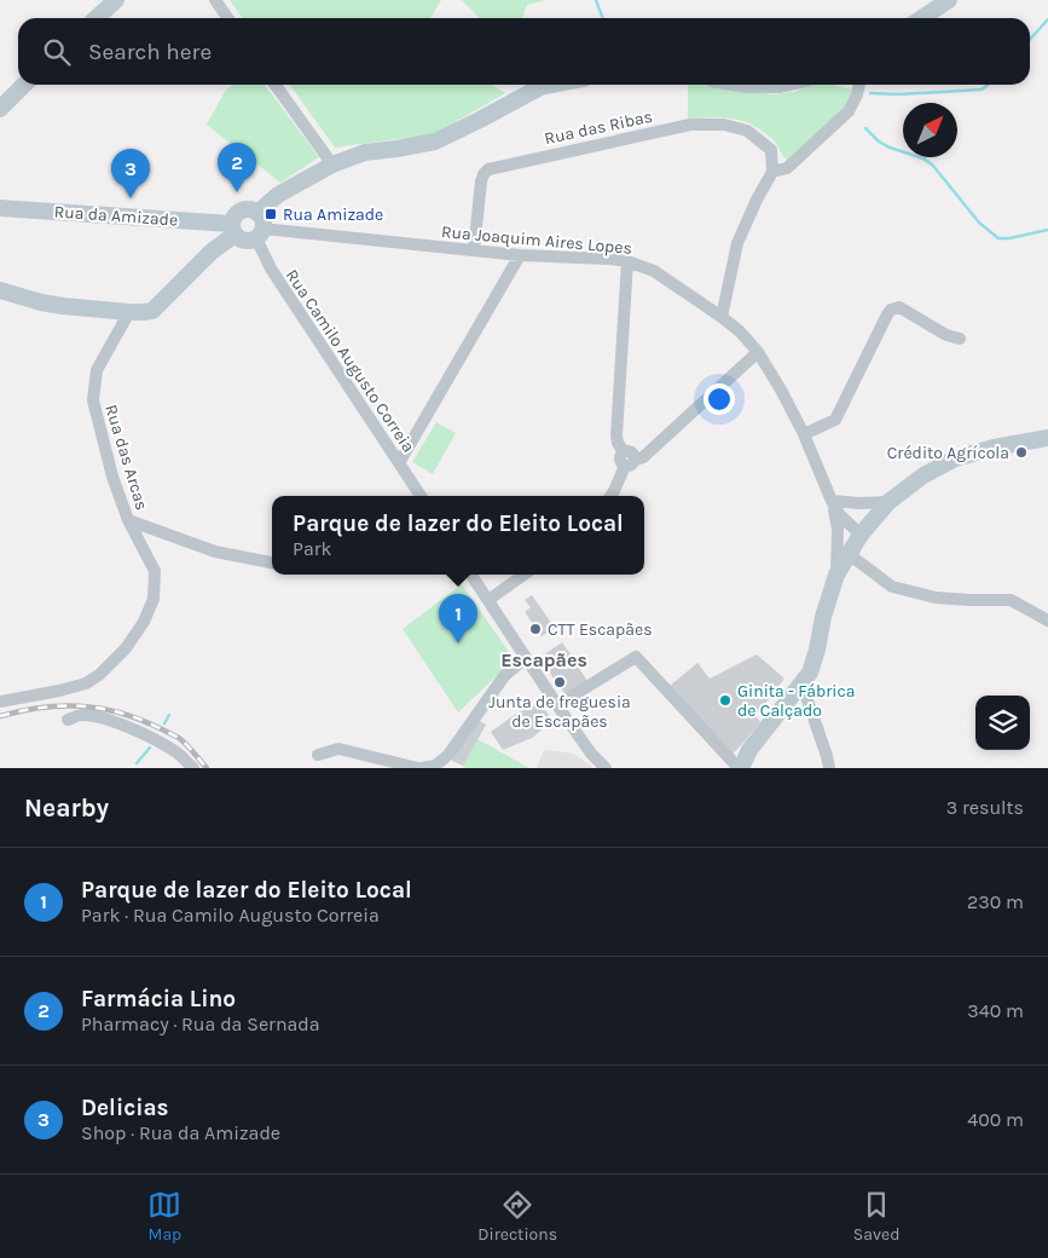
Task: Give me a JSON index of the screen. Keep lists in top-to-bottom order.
{
  "streets": {
    "street": [
      "Rua das Ribas",
      "Rua da Amizade",
      "Rua Joaquim Aires Lopes",
      "Rua Camilo Augusto Correia",
      "Rua das Arcas"
    ]
  },
  "crossings": [
    ["Rua das Ribas", "Rua Joaquim Aires Lopes"],
    ["Rua da Amizade", "Rua Joaquim Aires Lopes"],
    ["Rua da Amizade", "Rua Camilo Augusto Correia"],
    ["Rua Joaquim Aires Lopes", "Rua Camilo Augusto Correia"]
  ],
  "districts": ["Escapães"],
  "places": {
    "transit": ["Rua Amizade"],
    "other": [
      "Crédito Agrícola",
      "CTT Escapães",
      "Junta de freguesia de Escapães",
      "Ginita - Fábrica de Calçado"
    ]
  },
  "north": "top right",
  "page": {
    "search": "Search here",
    "pins": ["2", "3", "1"],
    "popup": ["Parque de lazer do Eleito Local", "Park"],
    "heading": ["Nearby", "3 results"],
    "list": [
      {
        "mark": "1",
        "name": "Parque de lazer do Eleito Local",
        "note": "Park · Rua Camilo Augusto Correia",
        "value": "230 m"
      },
      {
        "mark": "2",
        "name": "Farmácia Lino",
        "note": "Pharmacy · Rua da Sernada",
        "value": "340 m"
      },
      {
        "mark": "3",
        "name": "Delicias",
        "note": "Shop · Rua da Amizade",
        "value": "400 m"
      }
    ],
    "nav": ["Map", "Directions", "Saved"]
  }
}
